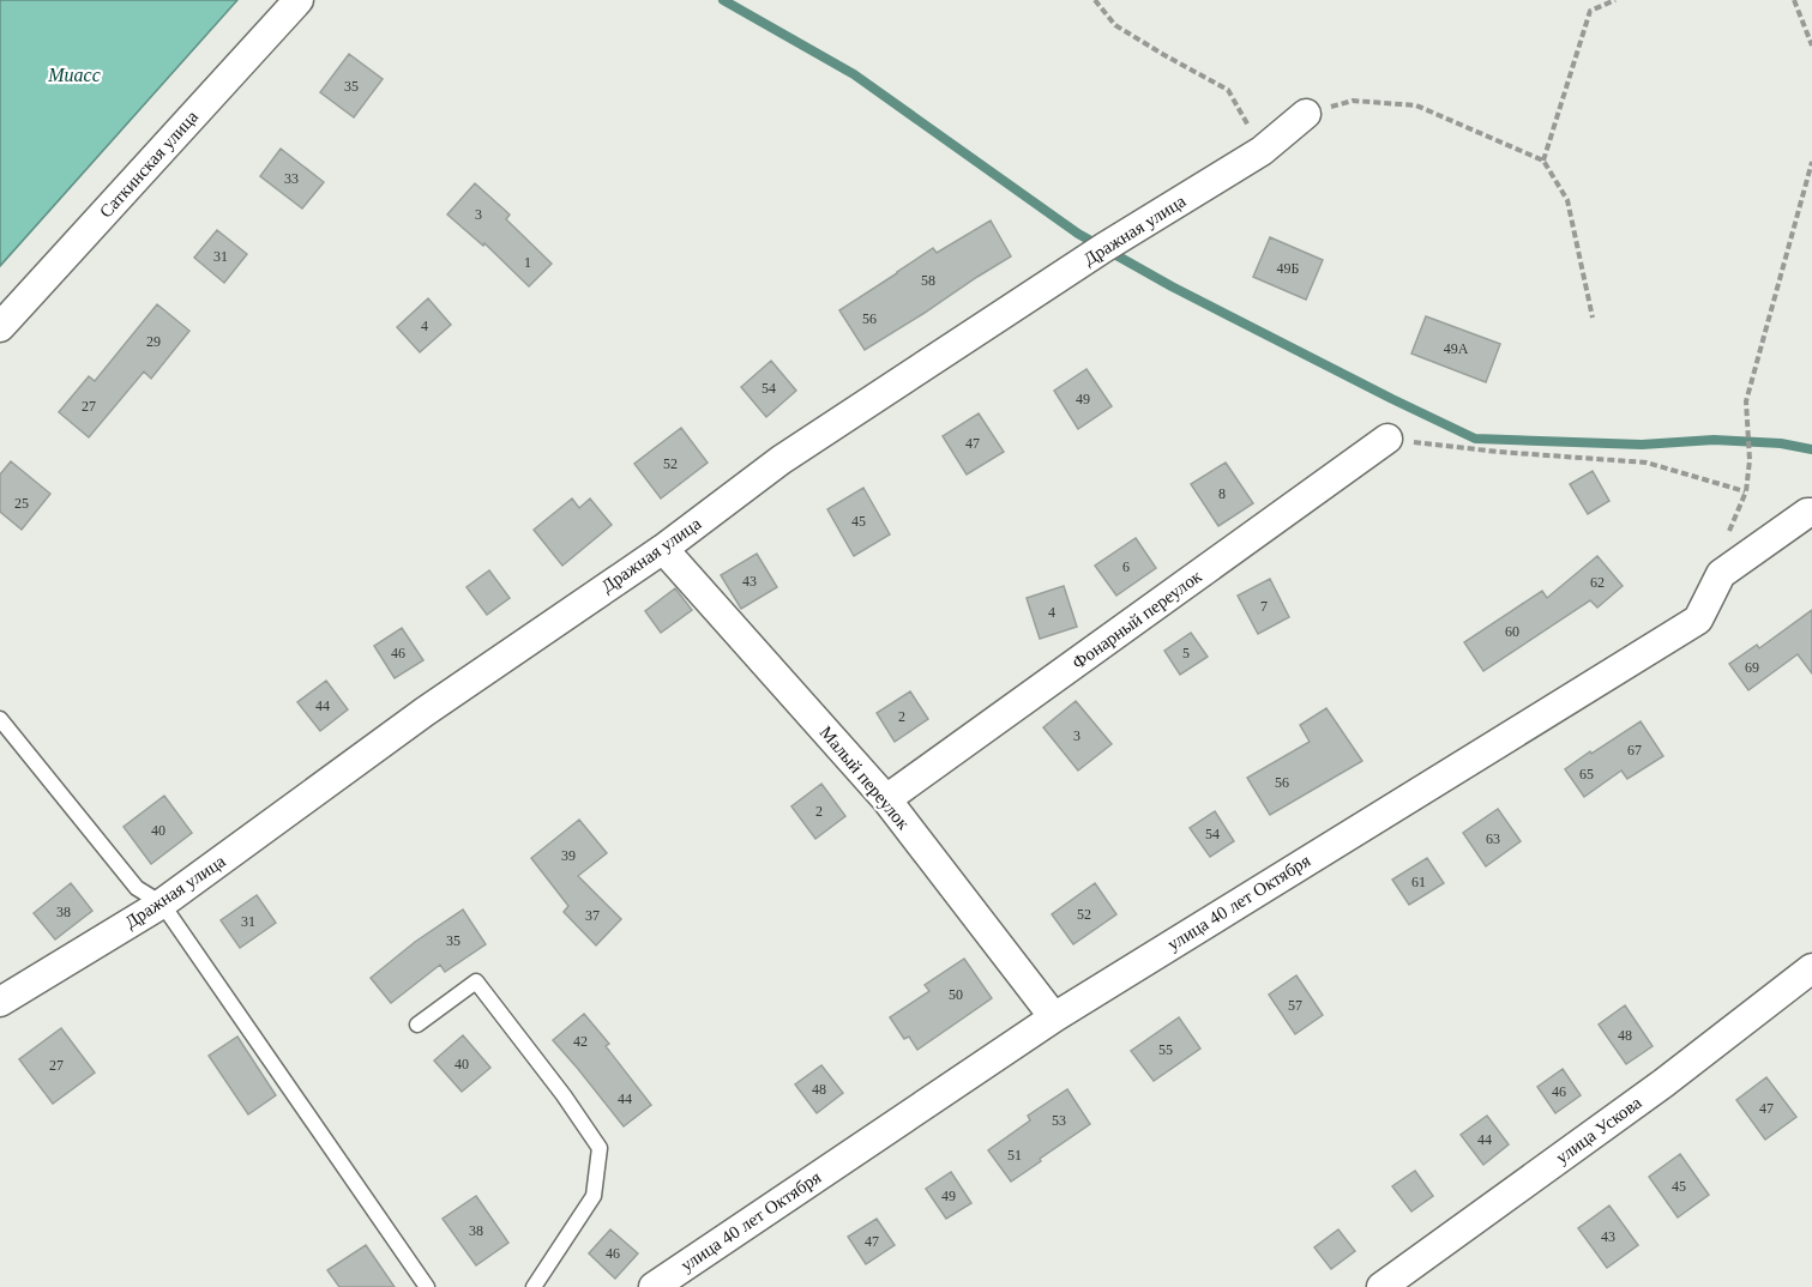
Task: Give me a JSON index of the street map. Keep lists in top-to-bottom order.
{
  "streets": {
    "street": [
      "Саткинская улица",
      "Дражная улица",
      "Фонарный переулок",
      "Малый переулок",
      "улица 40 лет Октября",
      "улица Ускова"
    ]
  },
  "crossings": [
    ["Дражная улица", "Малый переулок"],
    ["Фонарный переулок", "Малый переулок"],
    ["Малый переулок", "улица 40 лет Октября"]
  ],
  "water": ["Миасс"],
  "house_numbers": [
    "35",
    "33",
    "3",
    "31",
    "1",
    "49Б",
    "58",
    "56",
    "4",
    "29",
    "49А",
    "54",
    "49",
    "27",
    "47",
    "52",
    "8",
    "25",
    "45",
    "6",
    "43",
    "62",
    "7",
    "4",
    "60",
    "46",
    "5",
    "69",
    "44",
    "2",
    "3",
    "67",
    "65",
    "56",
    "2",
    "40",
    "54",
    "63",
    "39",
    "61",
    "38",
    "52",
    "37",
    "31",
    "35",
    "50",
    "57",
    "48",
    "42",
    "55",
    "40",
    "27",
    "48",
    "46",
    "44",
    "47",
    "53",
    "44",
    "51",
    "45",
    "49",
    "38",
    "43",
    "47",
    "46"
  ]
}
